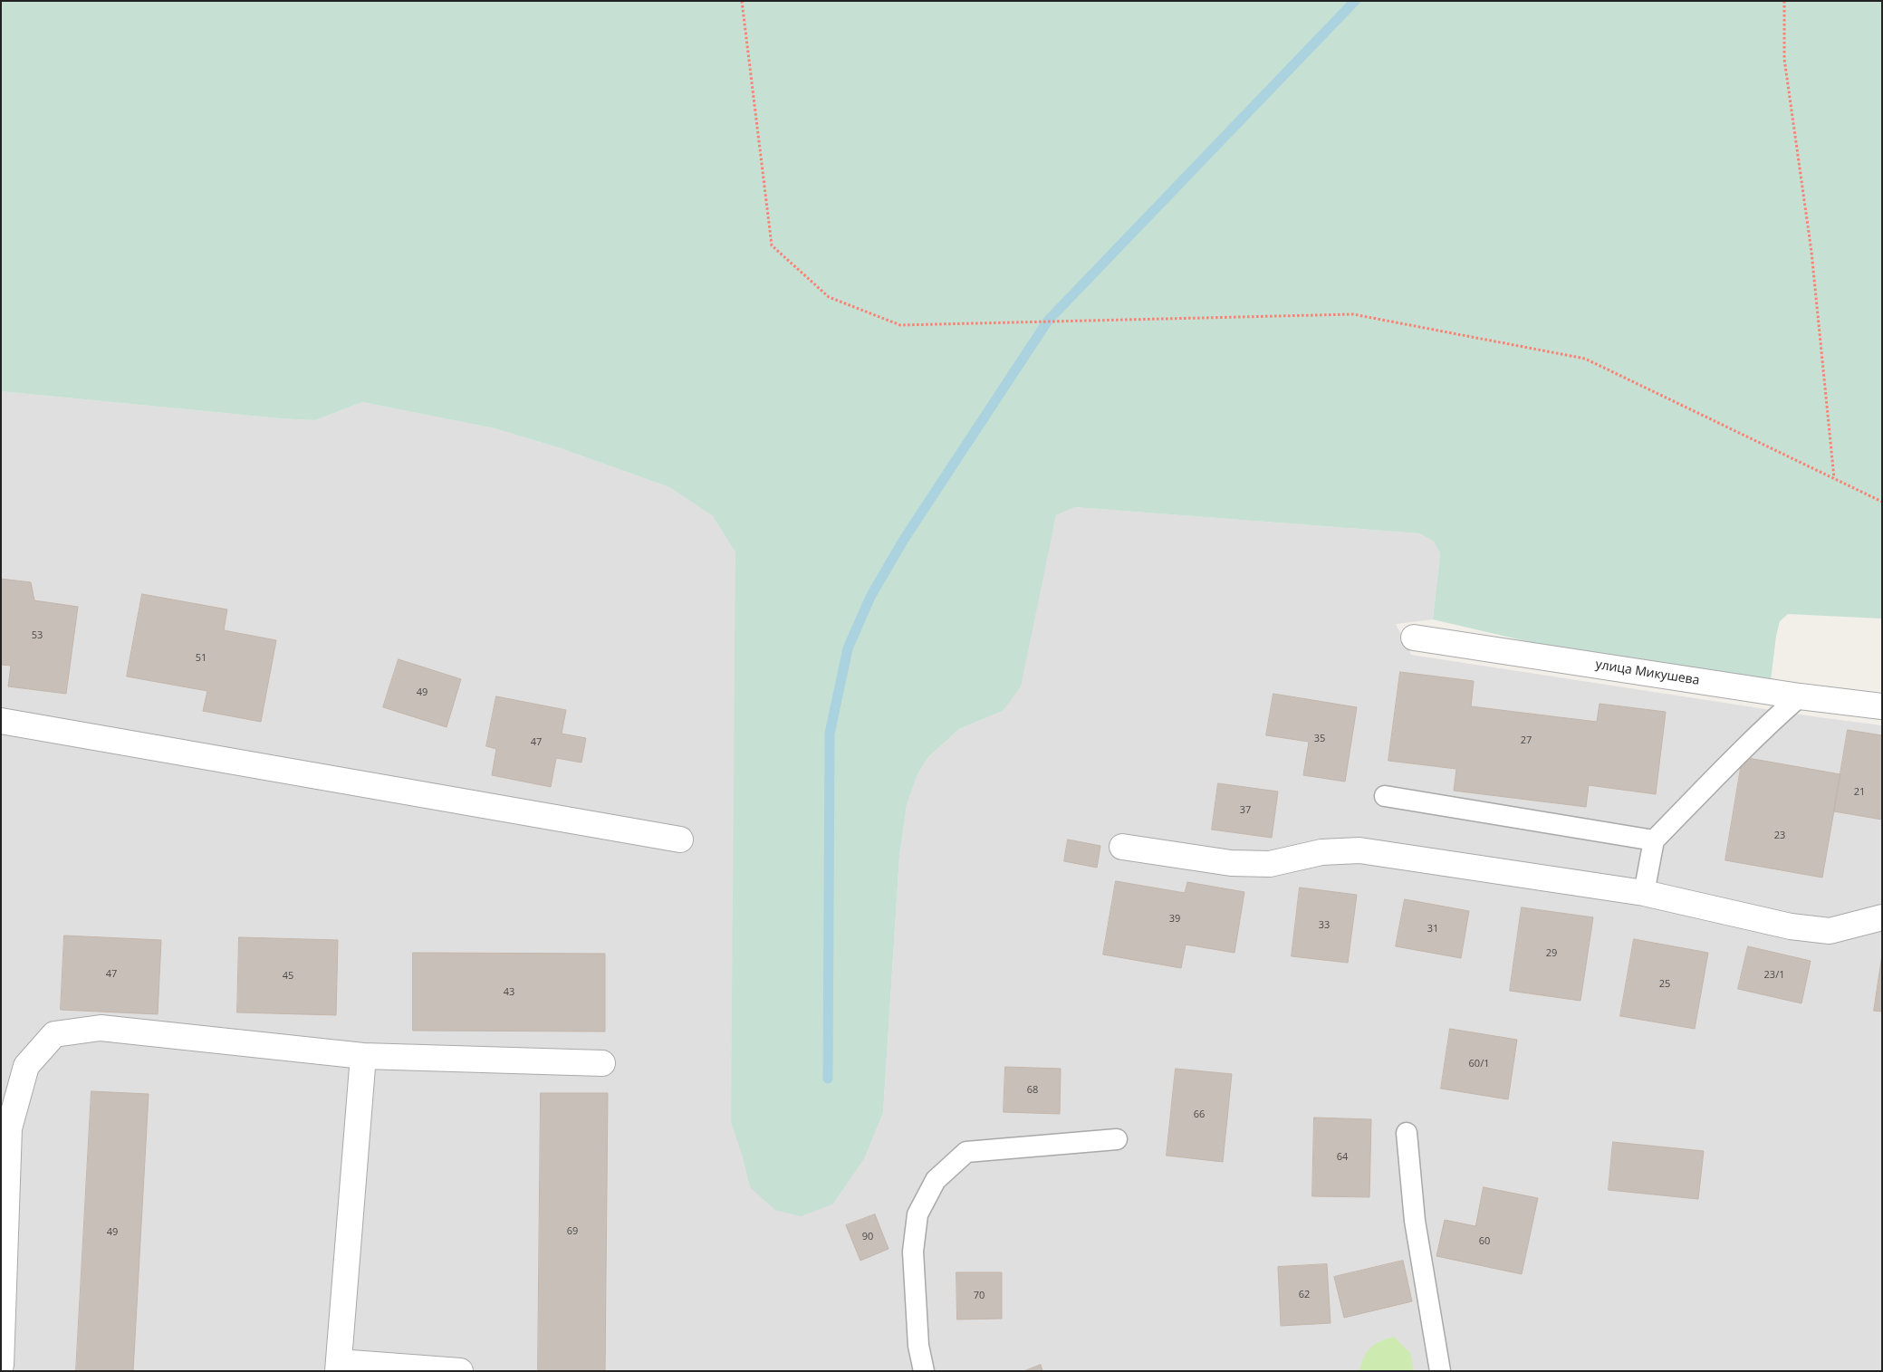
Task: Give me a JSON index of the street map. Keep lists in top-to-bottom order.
{
  "streets": {
    "street": ["улица Микушева"]
  },
  "house_numbers": [
    "53",
    "51",
    "49",
    "35",
    "27",
    "47",
    "21",
    "37",
    "23",
    "39",
    "33",
    "31",
    "29",
    "47",
    "23/1",
    "45",
    "25",
    "43",
    "60/1",
    "68",
    "66",
    "64",
    "69",
    "49",
    "90",
    "60",
    "62",
    "70"
  ]
}
